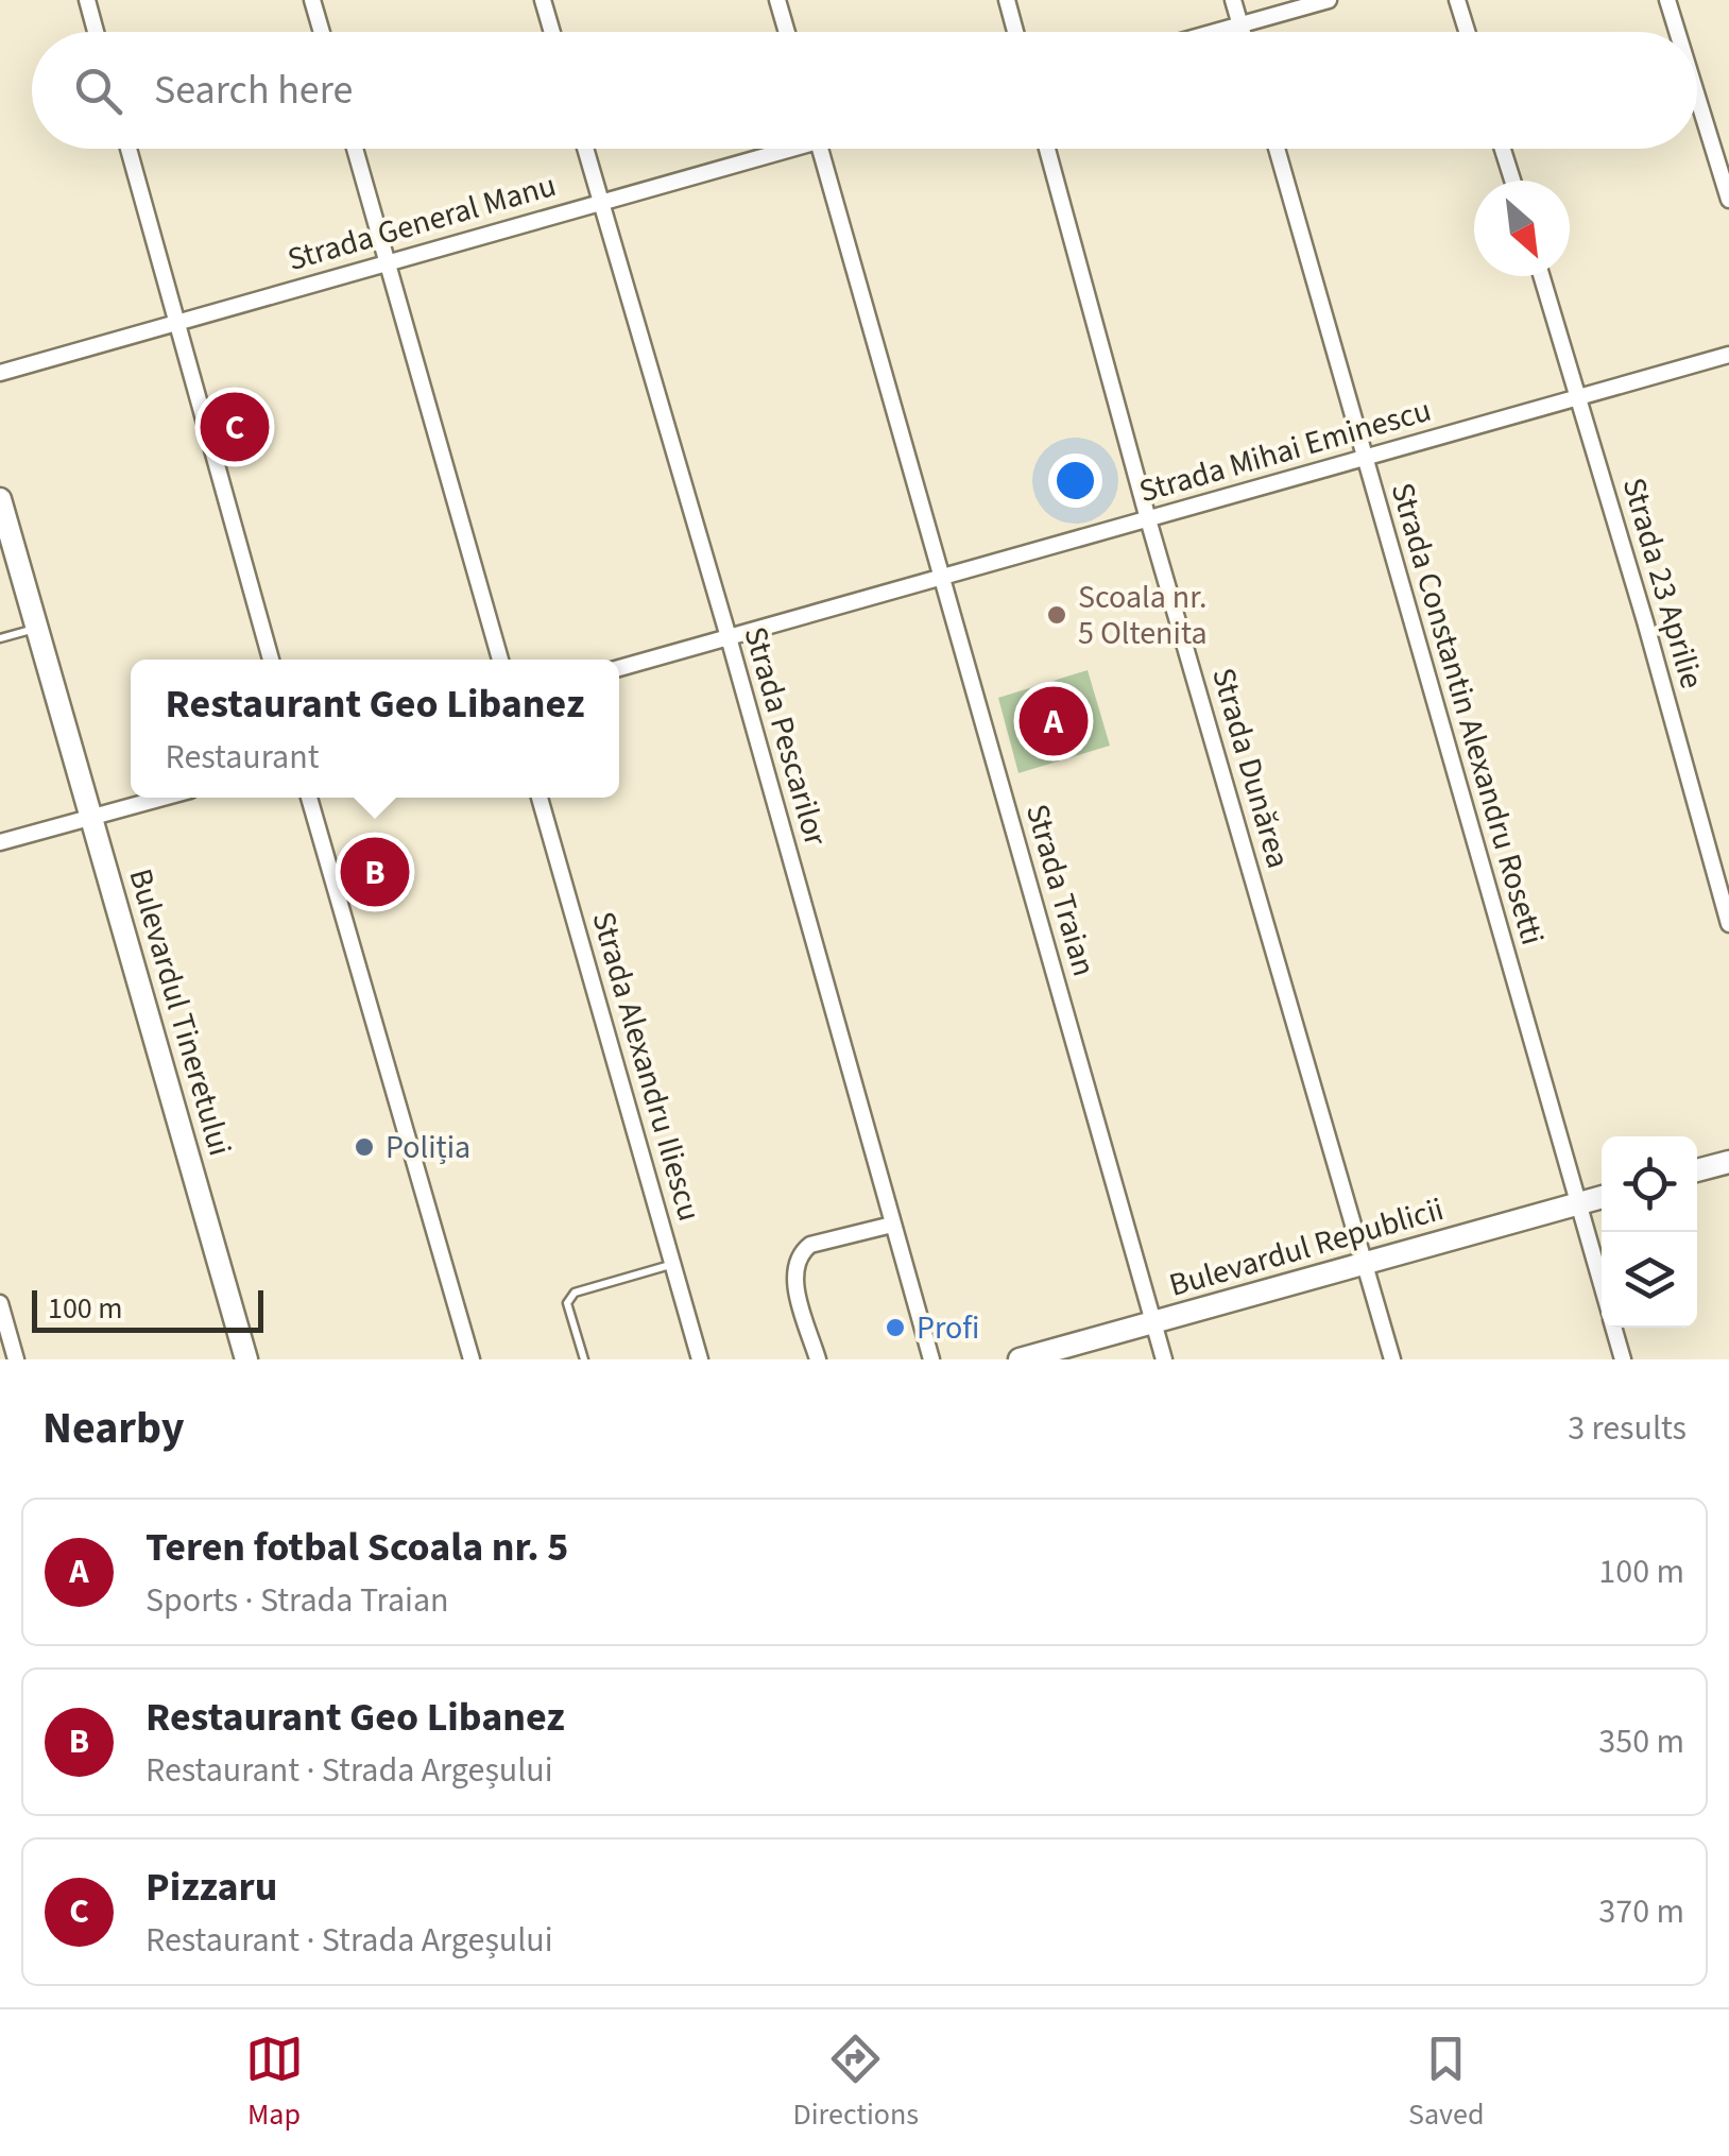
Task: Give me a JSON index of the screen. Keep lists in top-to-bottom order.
{
  "streets": {
    "main road": ["Bulevardul Tineretului", "Bulevardul Republicii"],
    "street": [
      "Strada General Manu",
      "Strada Mihai Eminescu",
      "Strada 23 Aprilie",
      "Strada Constantin Alexandru Rosetti",
      "Strada Pescarilor",
      "Strada Dunărea",
      "Strada Traian",
      "Strada Alexandru Iliescu"
    ]
  },
  "crossings": [
    ["Strada General Manu", "Strada Pescarilor"],
    ["Strada Mihai Eminescu", "Strada 23 Aprilie"],
    ["Strada Mihai Eminescu", "Strada Constantin Alexandru Rosetti"],
    ["Strada Mihai Eminescu", "Strada Pescarilor"],
    ["Strada Mihai Eminescu", "Strada Dunărea"],
    ["Strada Mihai Eminescu", "Strada Traian"],
    ["Strada Constantin Alexandru Rosetti", "Bulevardul Republicii"],
    ["Strada Dunărea", "Bulevardul Republicii"],
    ["Strada Traian", "Bulevardul Republicii"]
  ],
  "places": ["Scoala nr. 5 Oltenita", "Poliția", "Profi"],
  "scale_bar": "100 m",
  "north": "bottom right",
  "page": {
    "search": "Search here",
    "pins": ["C", "A", "B"],
    "popup": ["Restaurant Geo Libanez", "Restaurant"],
    "scale": "100 m",
    "heading": ["Nearby", "3 results"],
    "list": [
      {
        "mark": "A",
        "name": "Teren fotbal Scoala nr. 5",
        "note": "Sports · Strada Traian",
        "value": "100 m"
      },
      {
        "mark": "B",
        "name": "Restaurant Geo Libanez",
        "note": "Restaurant · Strada Argeșului",
        "value": "350 m"
      },
      {
        "mark": "C",
        "name": "Pizzaru",
        "note": "Restaurant · Strada Argeșului",
        "value": "370 m"
      }
    ],
    "nav": ["Map", "Directions", "Saved"]
  }
}
